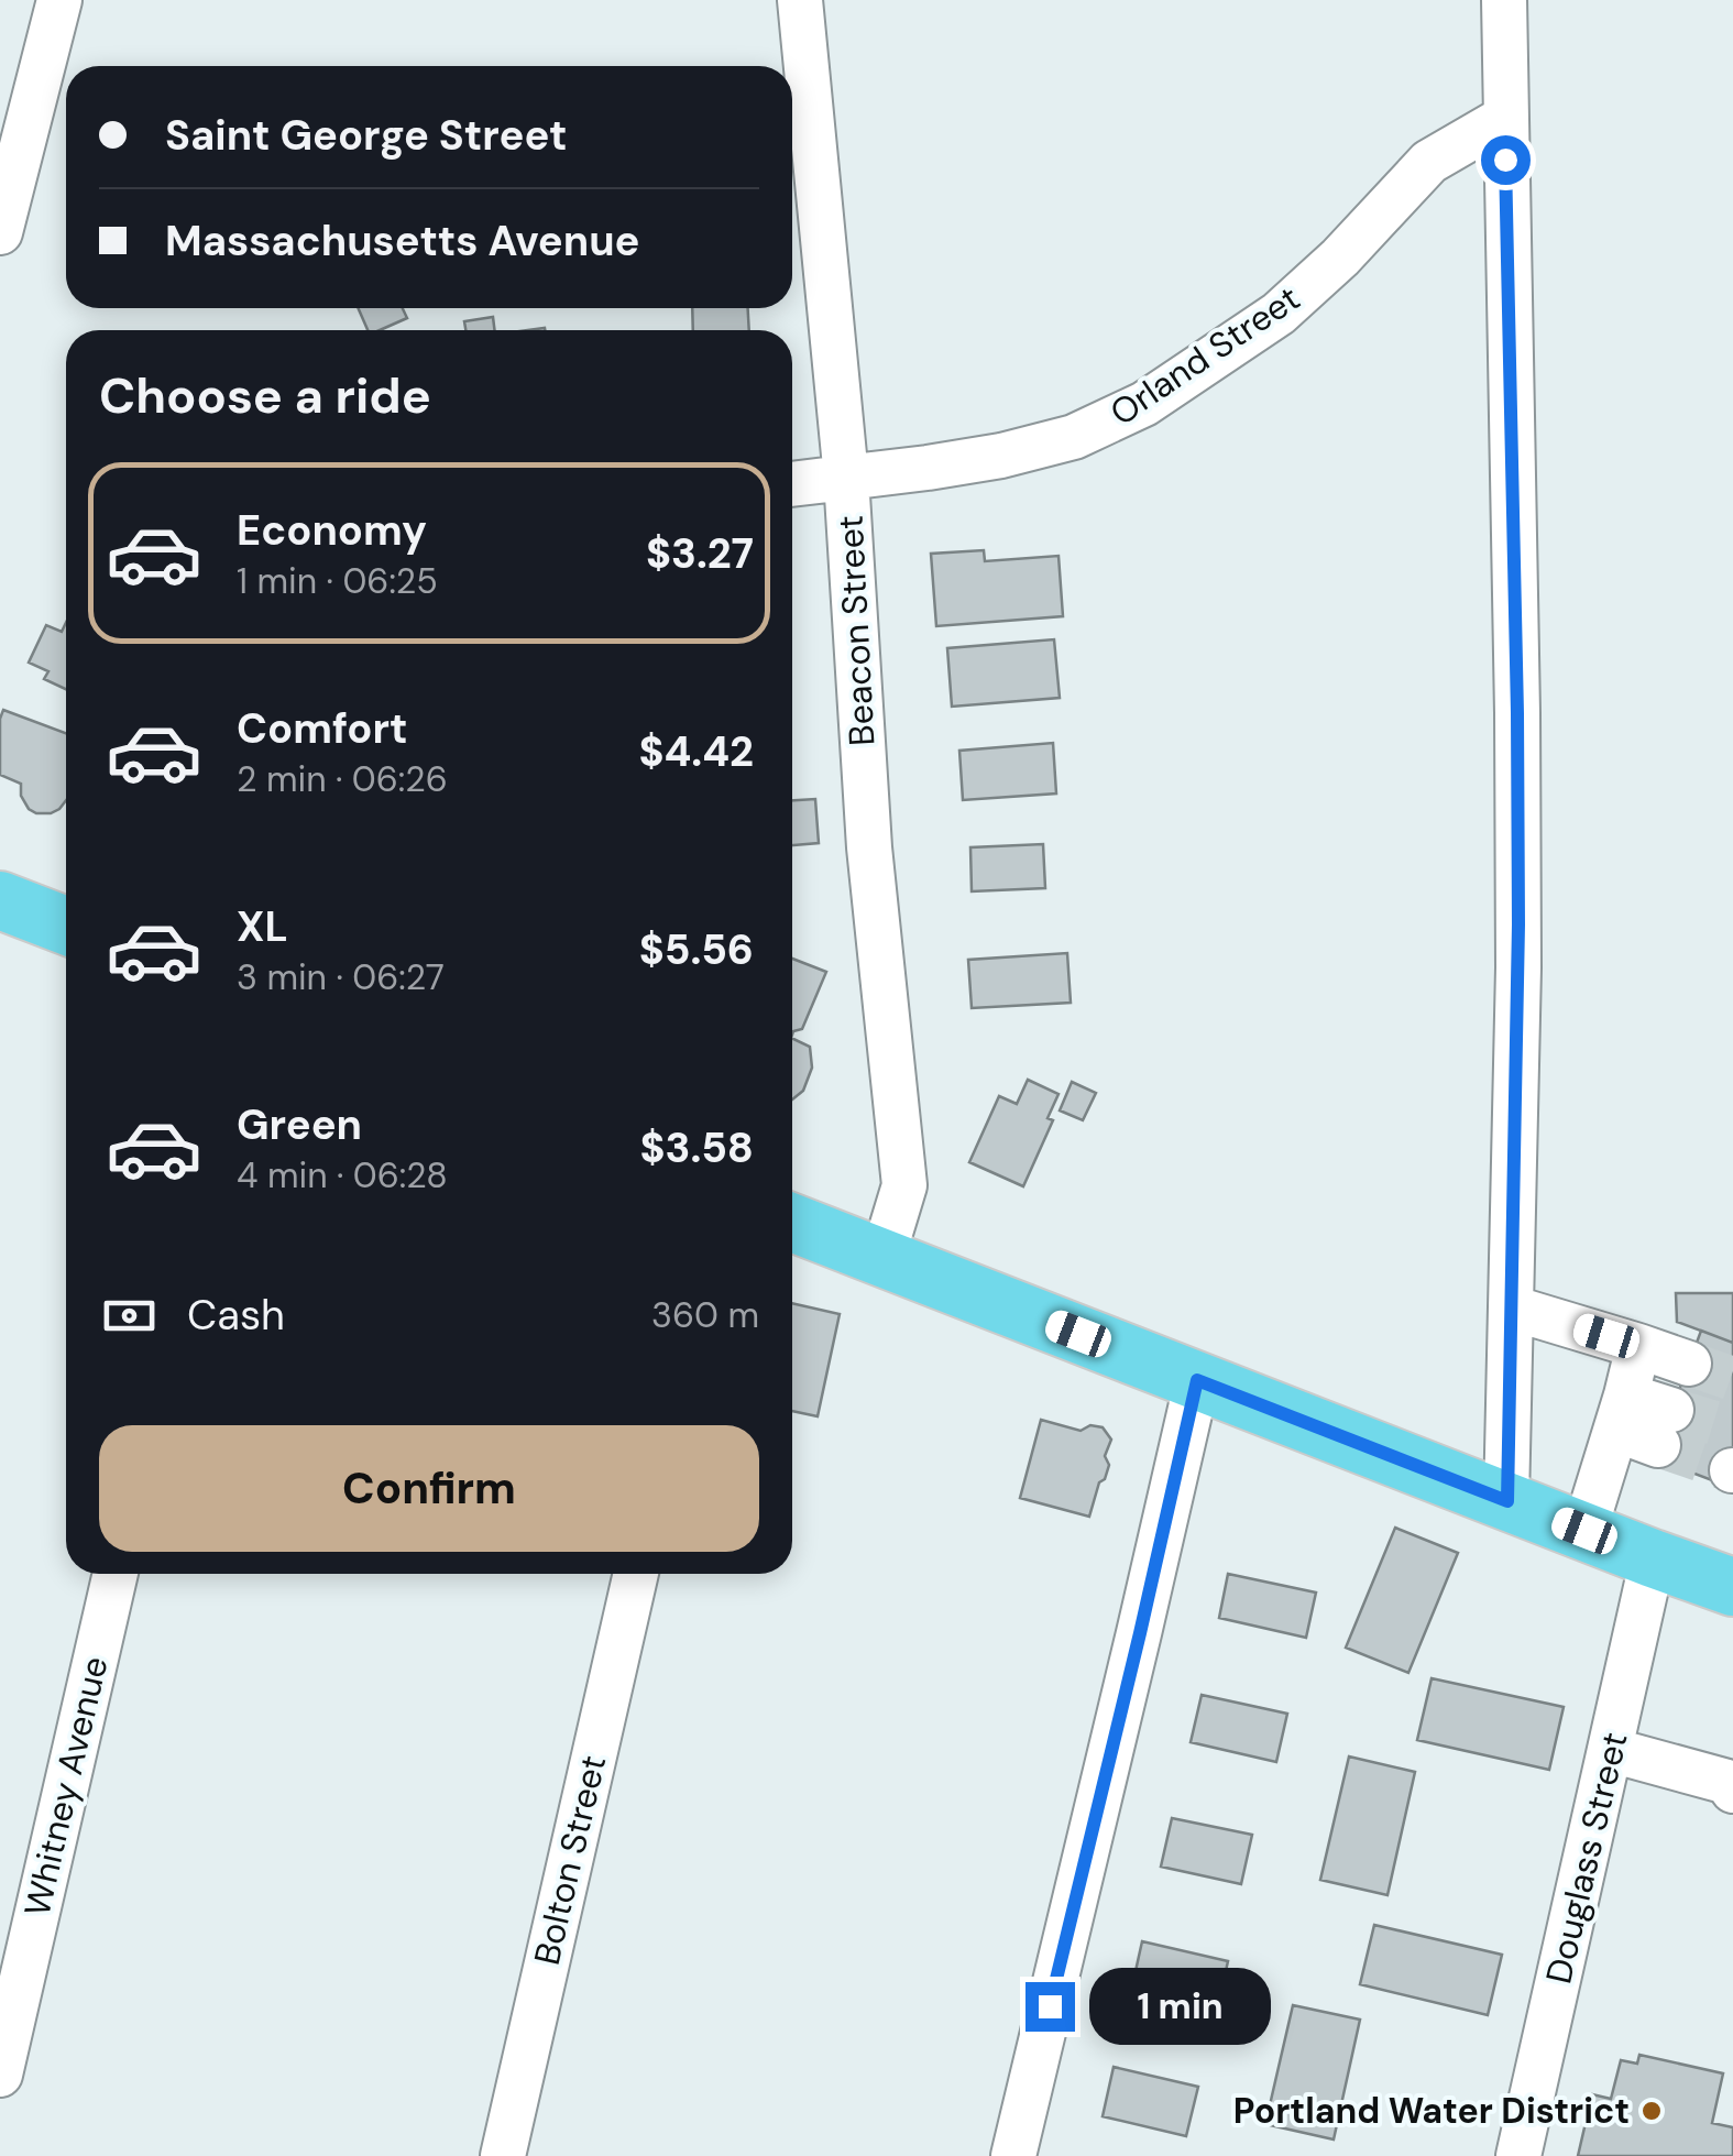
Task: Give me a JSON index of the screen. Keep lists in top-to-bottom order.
{
  "streets": {
    "street": [
      "Orland Street",
      "Beacon Street",
      "Whitney Avenue",
      "Douglass Street",
      "Bolton Street"
    ]
  },
  "crossings": [
    ["Orland Street", "Beacon Street"]
  ],
  "places": ["Portland Water District"],
  "page": {
    "banner": ["Saint George Street", "Massachusetts Avenue"],
    "heading": "Choose a ride",
    "list": [
      {
        "name": "Economy",
        "note": "1 min · 06:25",
        "value": "$3.27"
      },
      {
        "name": "Comfort",
        "note": "2 min · 06:26",
        "value": "$4.42"
      },
      {
        "name": "XL",
        "note": "3 min · 06:27",
        "value": "$5.56"
      },
      {
        "name": "Green",
        "note": "4 min · 06:28",
        "value": "$3.58"
      }
    ],
    "pay": ["Cash", "360 m"],
    "buttons": "Confirm",
    "bubble": "1 min"
  }
}
